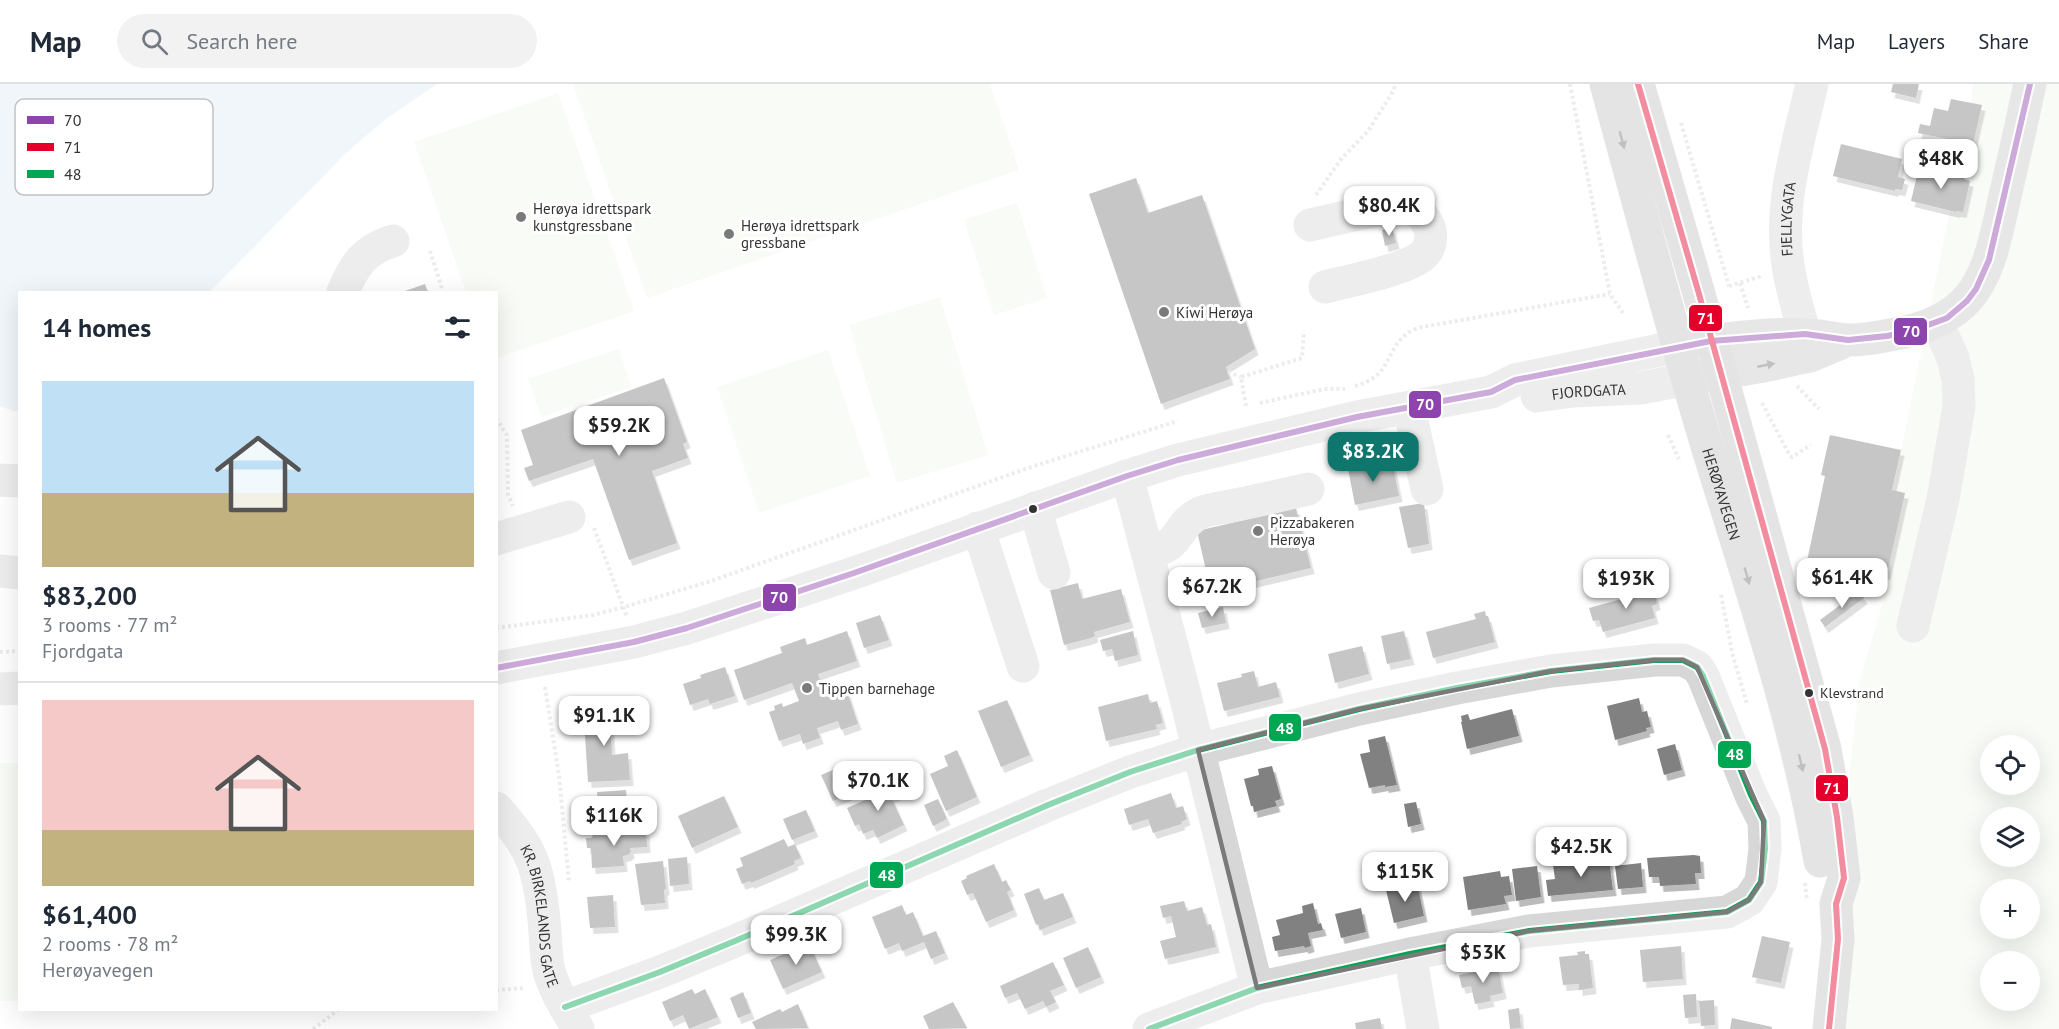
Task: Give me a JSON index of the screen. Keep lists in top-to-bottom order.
{
  "streets": {
    "highway": ["HERØYAVEGEN"],
    "street": ["FJELLYGATA", "FJORDGATA", "KR. BIRKELANDS GATE"]
  },
  "crossings": [
    ["FJORDGATA", "HERØYAVEGEN"]
  ],
  "places": [
    "Herøya idrettspark kunstgressbane",
    "Herøya idrettspark gressbane",
    "Kiwi Herøya",
    "Pizzabakeren Herøya",
    "Tippen barnehage",
    "Klevstrand"
  ],
  "lines": ["transit line 70", "transit line 71", "transit line 48"],
  "legend": ["70", "71", "48"],
  "page": {
    "header": "Map",
    "search": "Search here",
    "nav": ["Map", "Layers", "Share"],
    "price": [
      "$48K",
      "$80.4K",
      "$59.2K",
      "$83.2K",
      "$61.4K",
      "$193K",
      "$67.2K",
      "$91.1K",
      "$70.1K",
      "$116K",
      "$42.5K",
      "$115K",
      "$99.3K",
      "$53K"
    ],
    "heading": "14 homes",
    "list": [
      {
        "name": "$83,200",
        "note": "3 rooms · 77 m² · Fjordgata"
      },
      {
        "name": "$61,400",
        "note": "2 rooms · 78 m² · Herøyavegen"
      }
    ],
    "map_buttons": ["+", "−"]
  }
}
